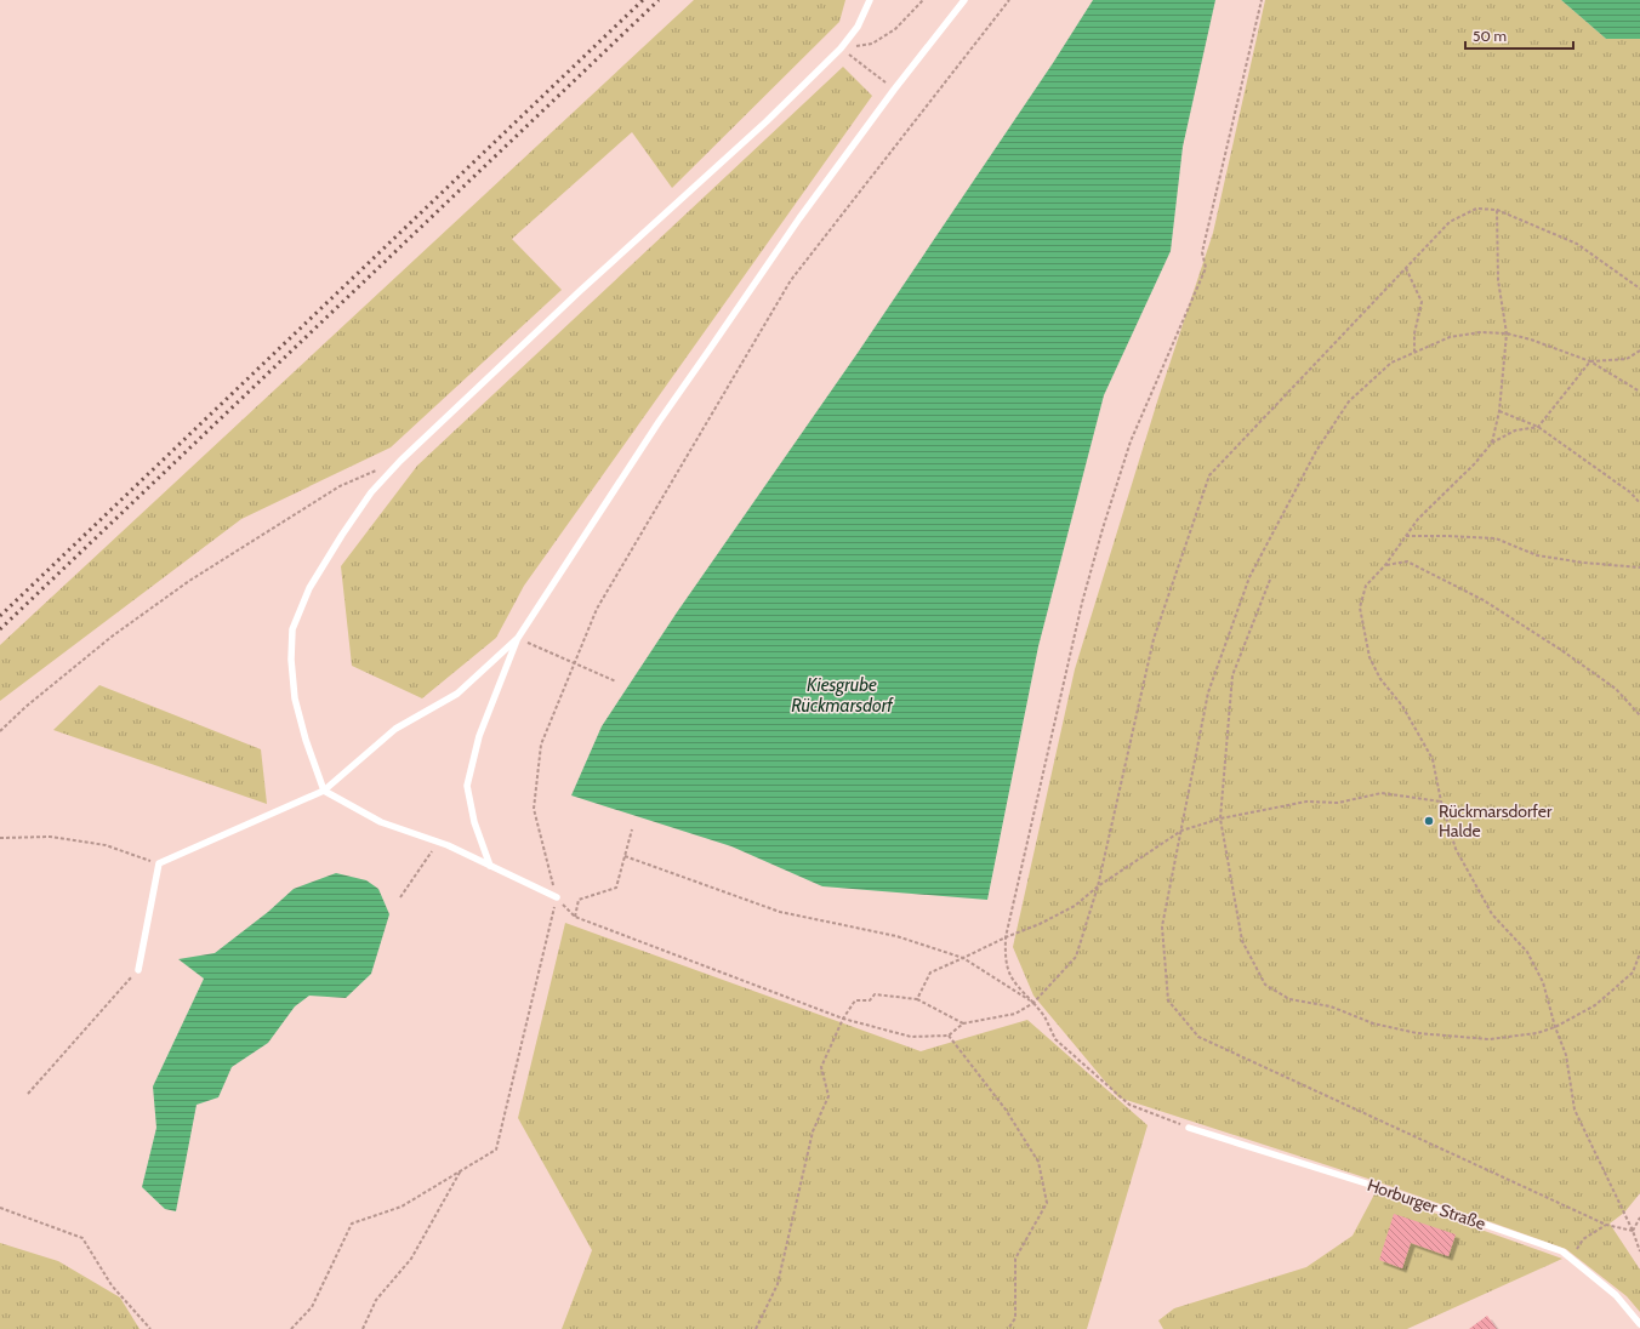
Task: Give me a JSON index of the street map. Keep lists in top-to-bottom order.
{
  "streets": {
    "lane": ["Horburger Straße"]
  },
  "water": ["Kiesgrube Rückmarsdorf"],
  "places": ["Rückmarsdorfer Halde"],
  "scale_bar": "50 m"
}
